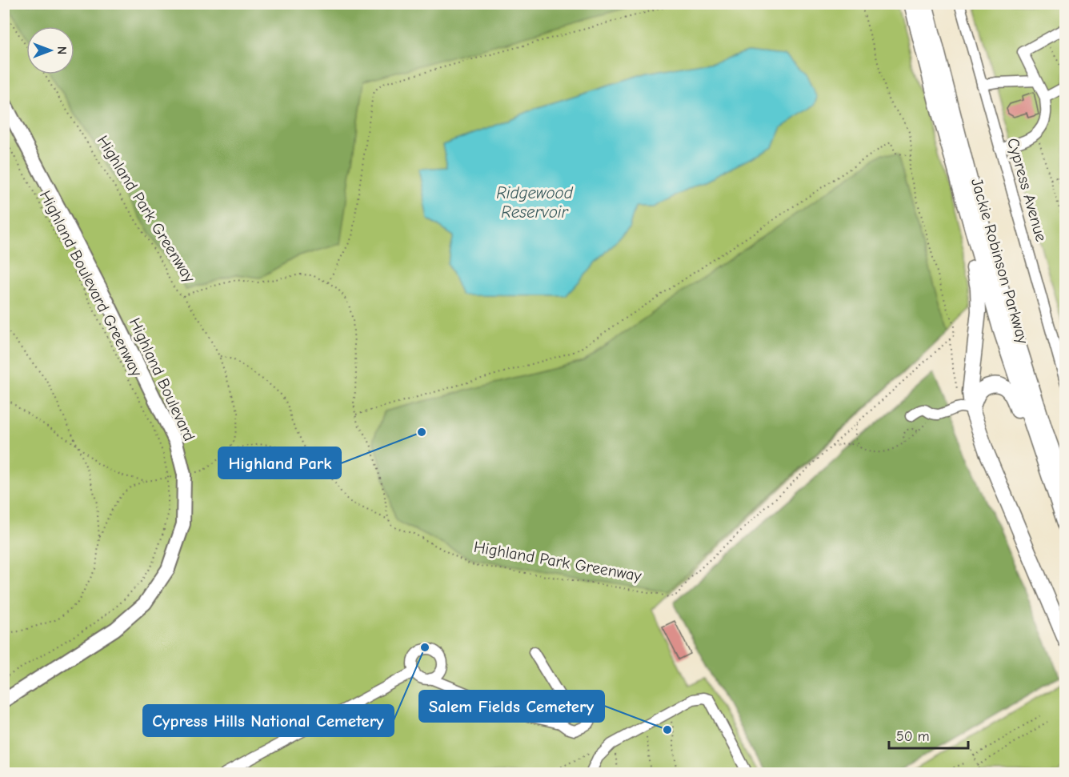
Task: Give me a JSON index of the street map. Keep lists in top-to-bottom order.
{
  "streets": {
    "highway": ["Jackie Robinson Parkway"],
    "main road": ["Highland Boulevard"],
    "street": ["Cypress Avenue"],
    "path": ["Highland Park Greenway", "Highland Boulevard Greenway"]
  },
  "water": ["Ridgewood Reservoir"],
  "places": ["Highland Park", "Cypress Hills National Cemetery", "Salem Fields Cemetery"],
  "scale_bar": "50 m",
  "north": "right"
}
